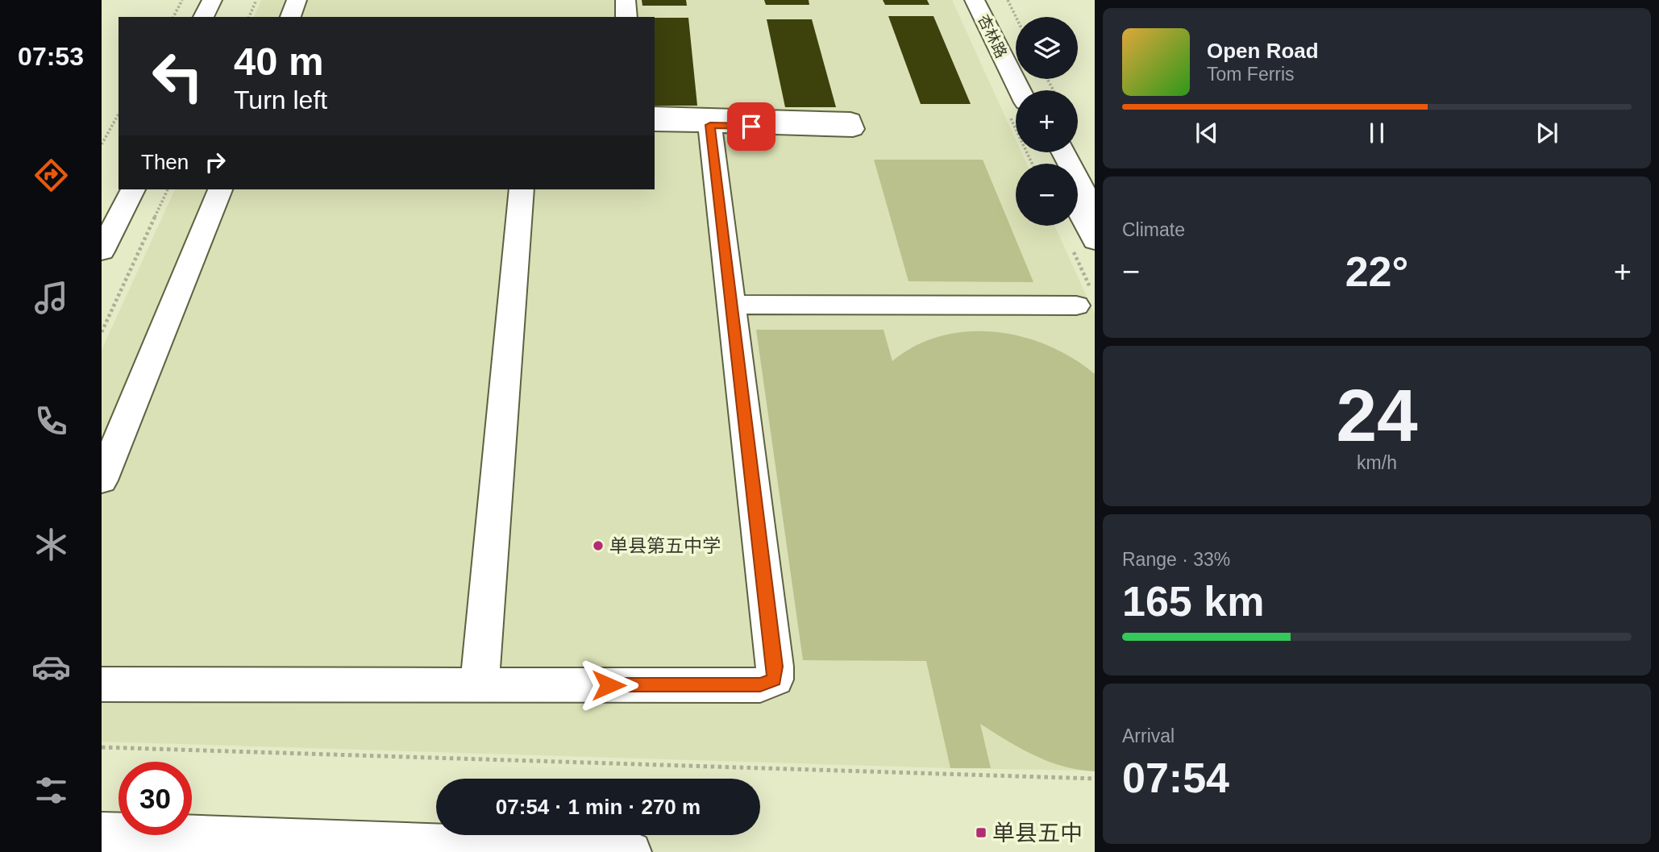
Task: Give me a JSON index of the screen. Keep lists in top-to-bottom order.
{
  "streets": {
    "street": ["杏林路"]
  },
  "places": {
    "other": ["单县第五中学"],
    "transit": ["单县五中"]
  },
  "page": {
    "tabs": "07:53",
    "map_buttons": ["+", "−"],
    "turn": ["40 m", "Turn left"],
    "song": ["Open Road", "Tom Ferris"],
    "then": "Then",
    "tile": [
      "Climate",
      ["24", "km/h"],
      ["Range · 33%", "165 km"],
      ["Arrival", "07:54"]
    ],
    "heat": ["−", "22°", "+"],
    "limit": "30",
    "trip": "07:54 · 1 min · 270 m"
  }
}
